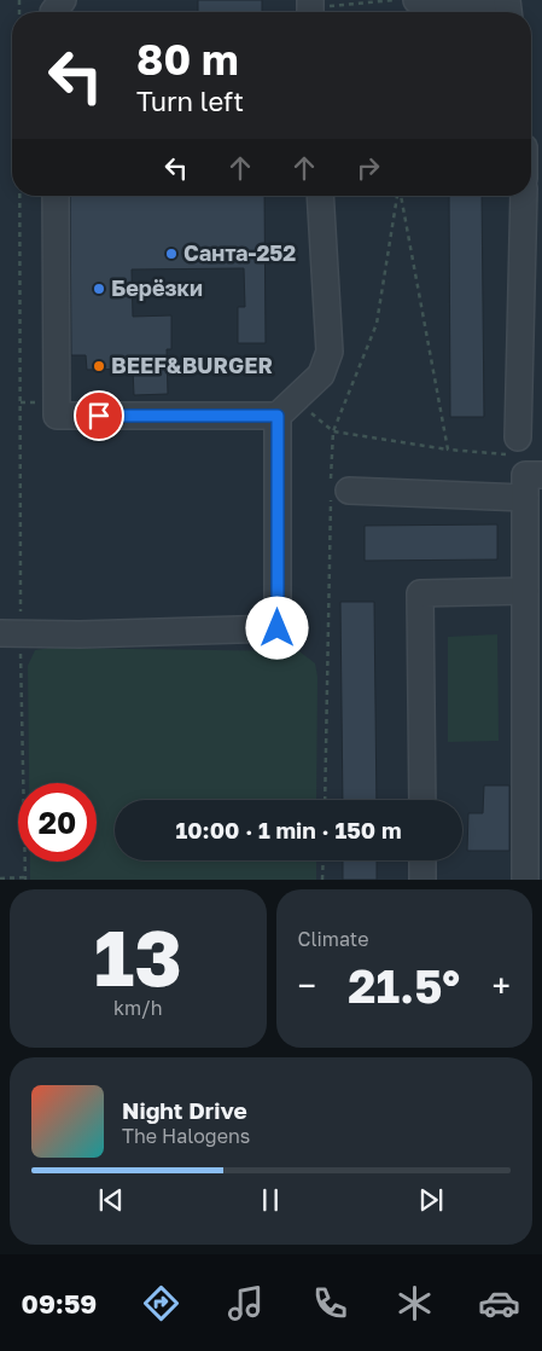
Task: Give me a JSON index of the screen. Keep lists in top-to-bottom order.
{
  "places": ["Санта-252", "Берёзки", "BEEF&BURGER"],
  "page": {
    "turn": ["80 m", "Turn left"],
    "limit": "20",
    "trip": "10:00 · 1 min · 150 m",
    "tile": [
      ["13", "km/h"],
      "Climate"
    ],
    "heat": ["−", "21.5°", "+"],
    "song": ["Night Drive", "The Halogens"],
    "tabs": "09:59"
  }
}
